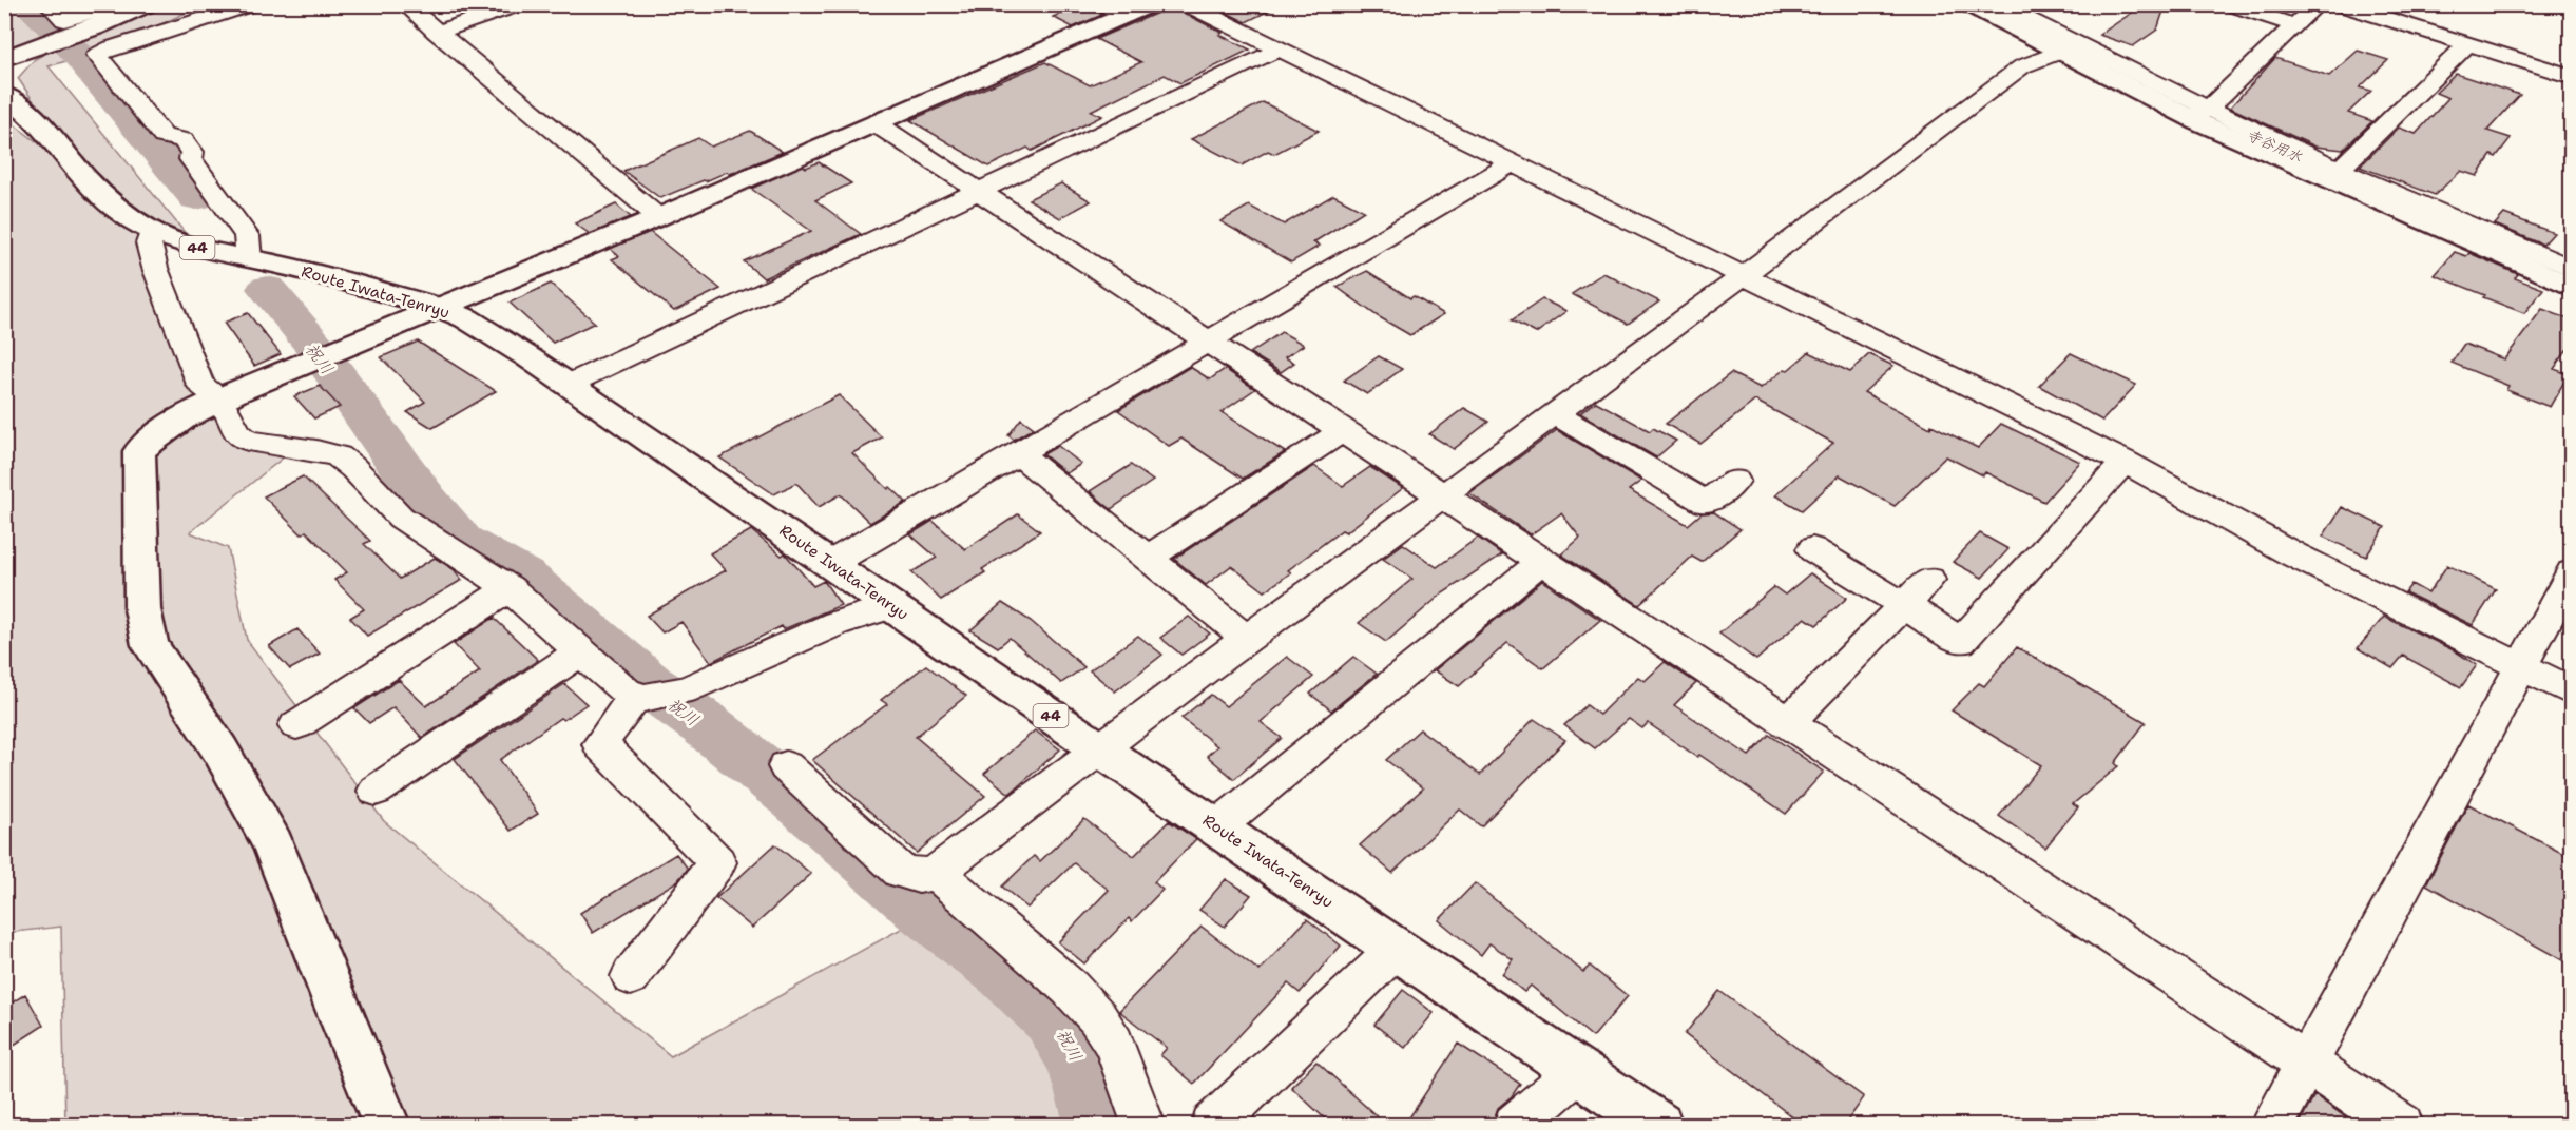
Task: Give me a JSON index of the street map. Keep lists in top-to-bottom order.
{
  "streets": {
    "street": ["44", "Route Iwata-Tenryu"]
  },
  "water": ["寺谷用水", "祝川"]
}
